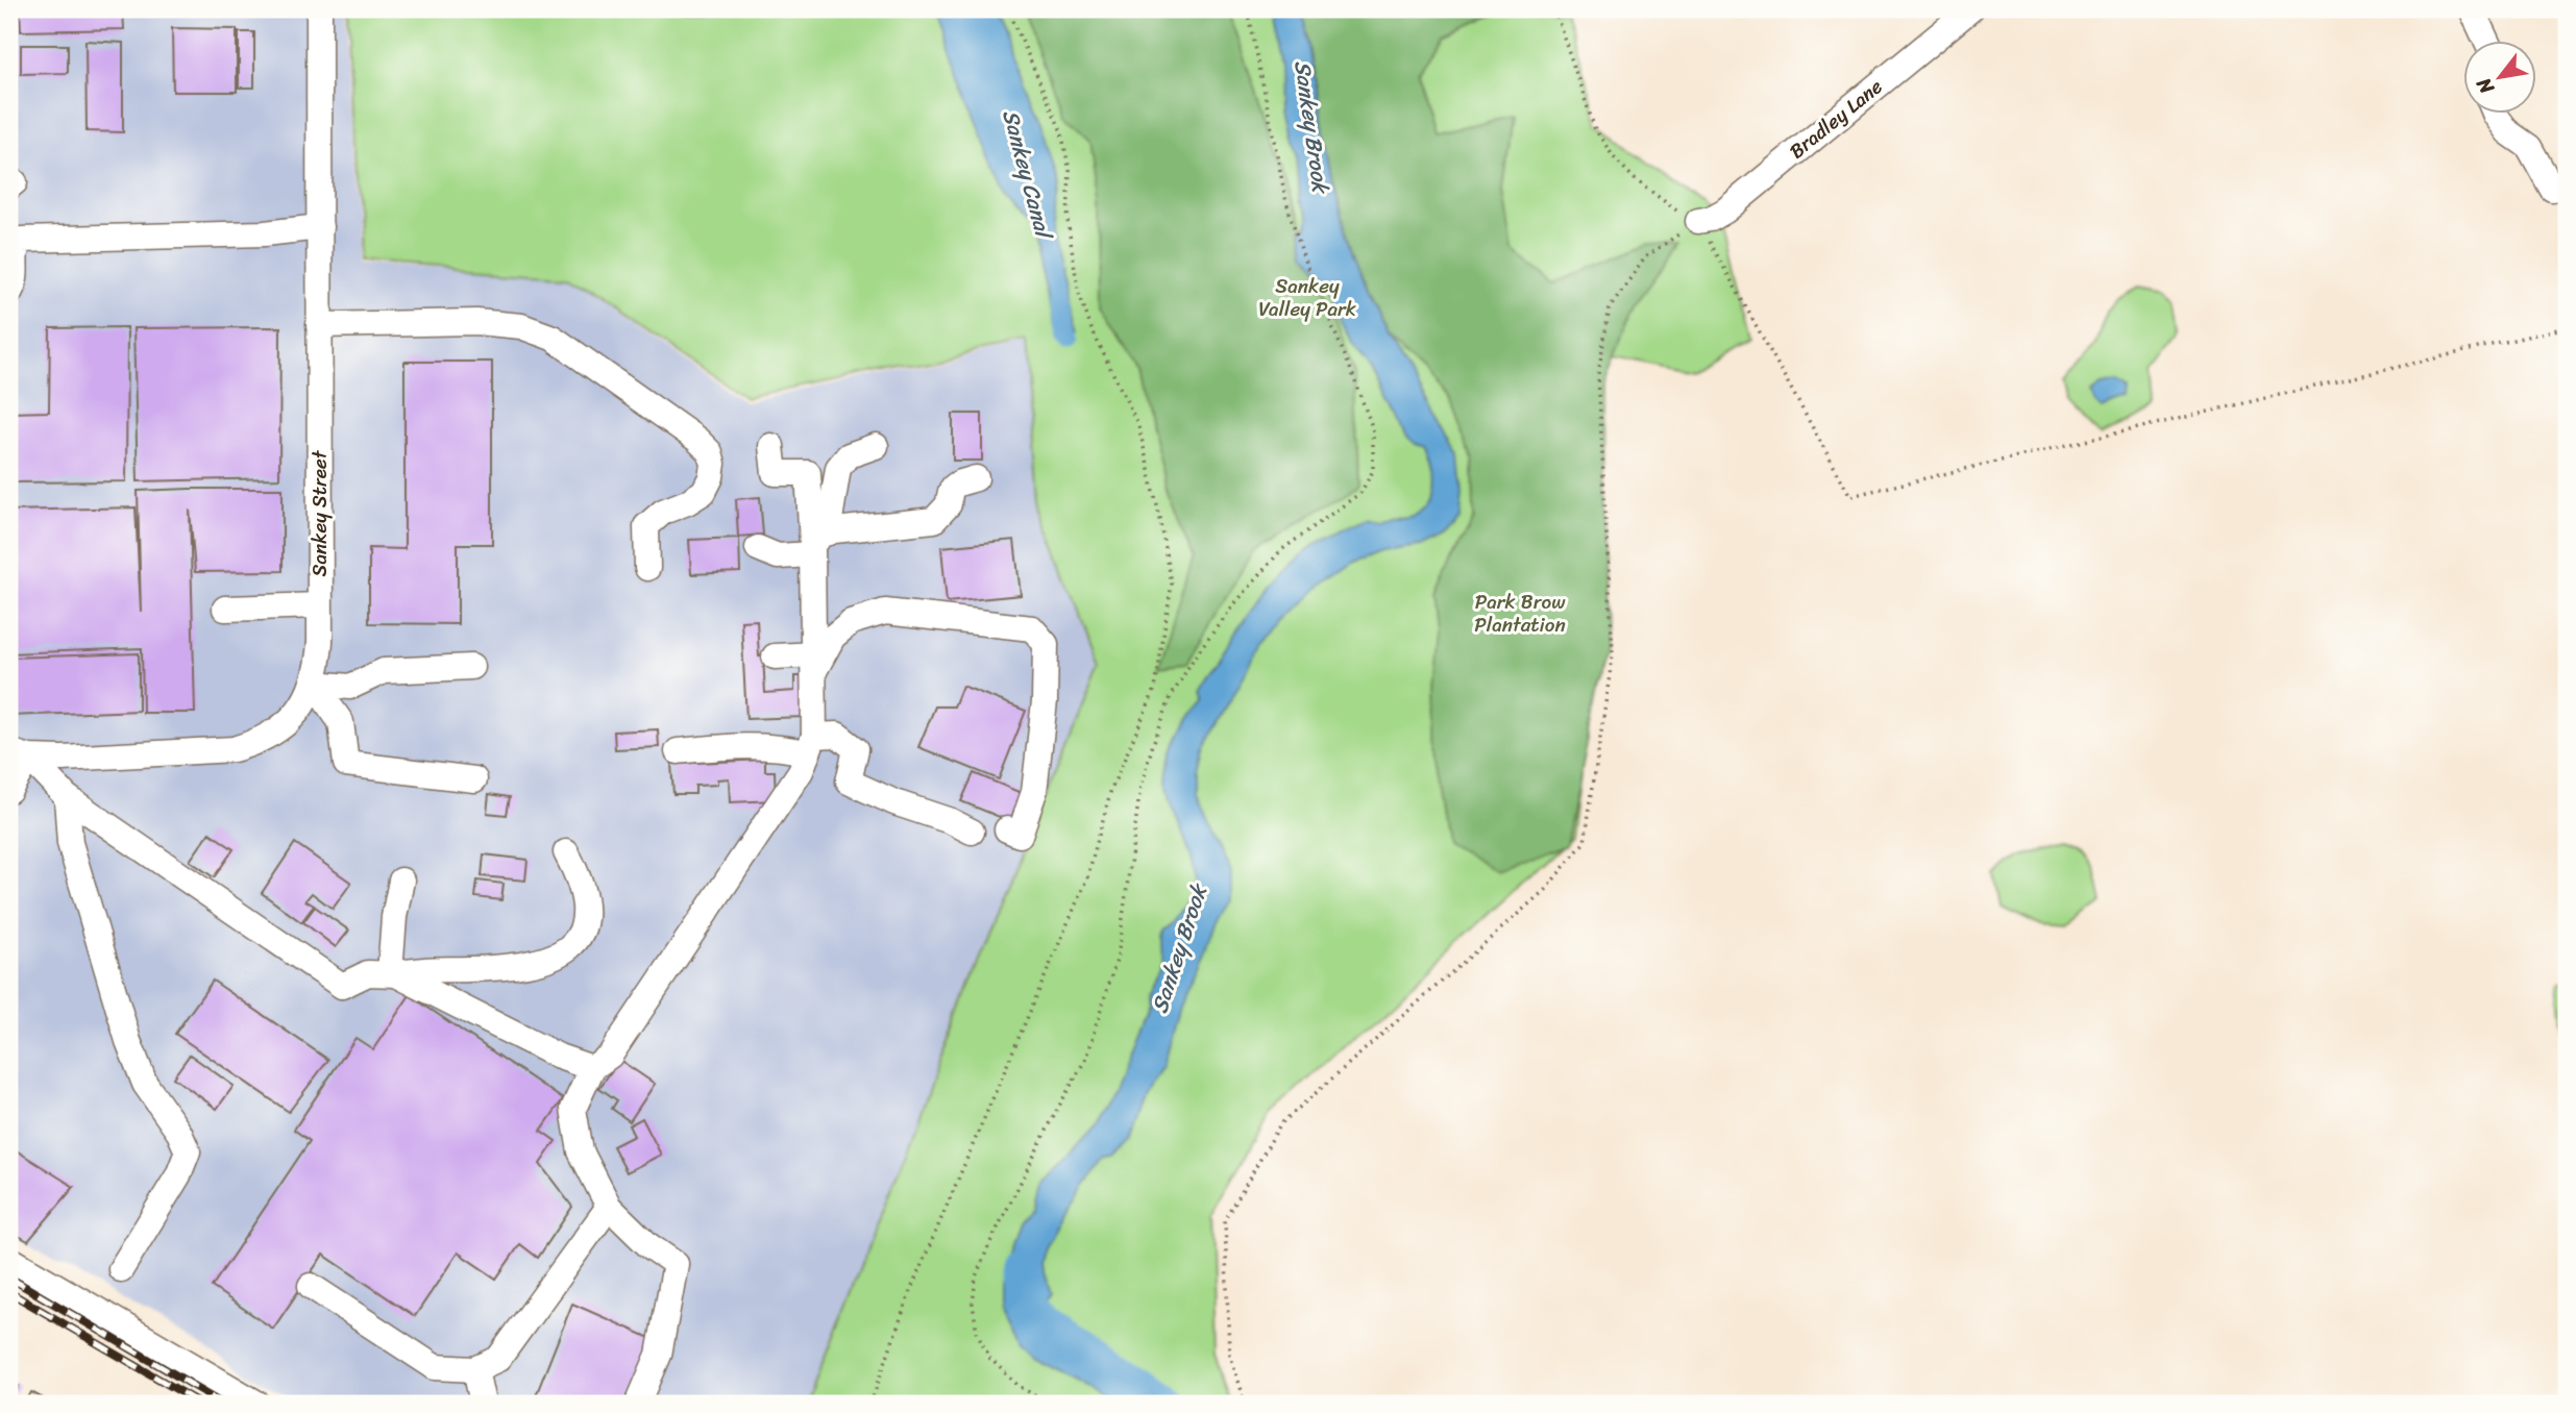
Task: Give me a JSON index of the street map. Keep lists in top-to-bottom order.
{
  "streets": {
    "street": ["Bradley Lane", "Sankey Street"]
  },
  "water": ["Sankey Brook", "Sankey Canal"],
  "parks": ["Sankey Valley Park", "Park Brow Plantation"],
  "north": "bottom left"
}
